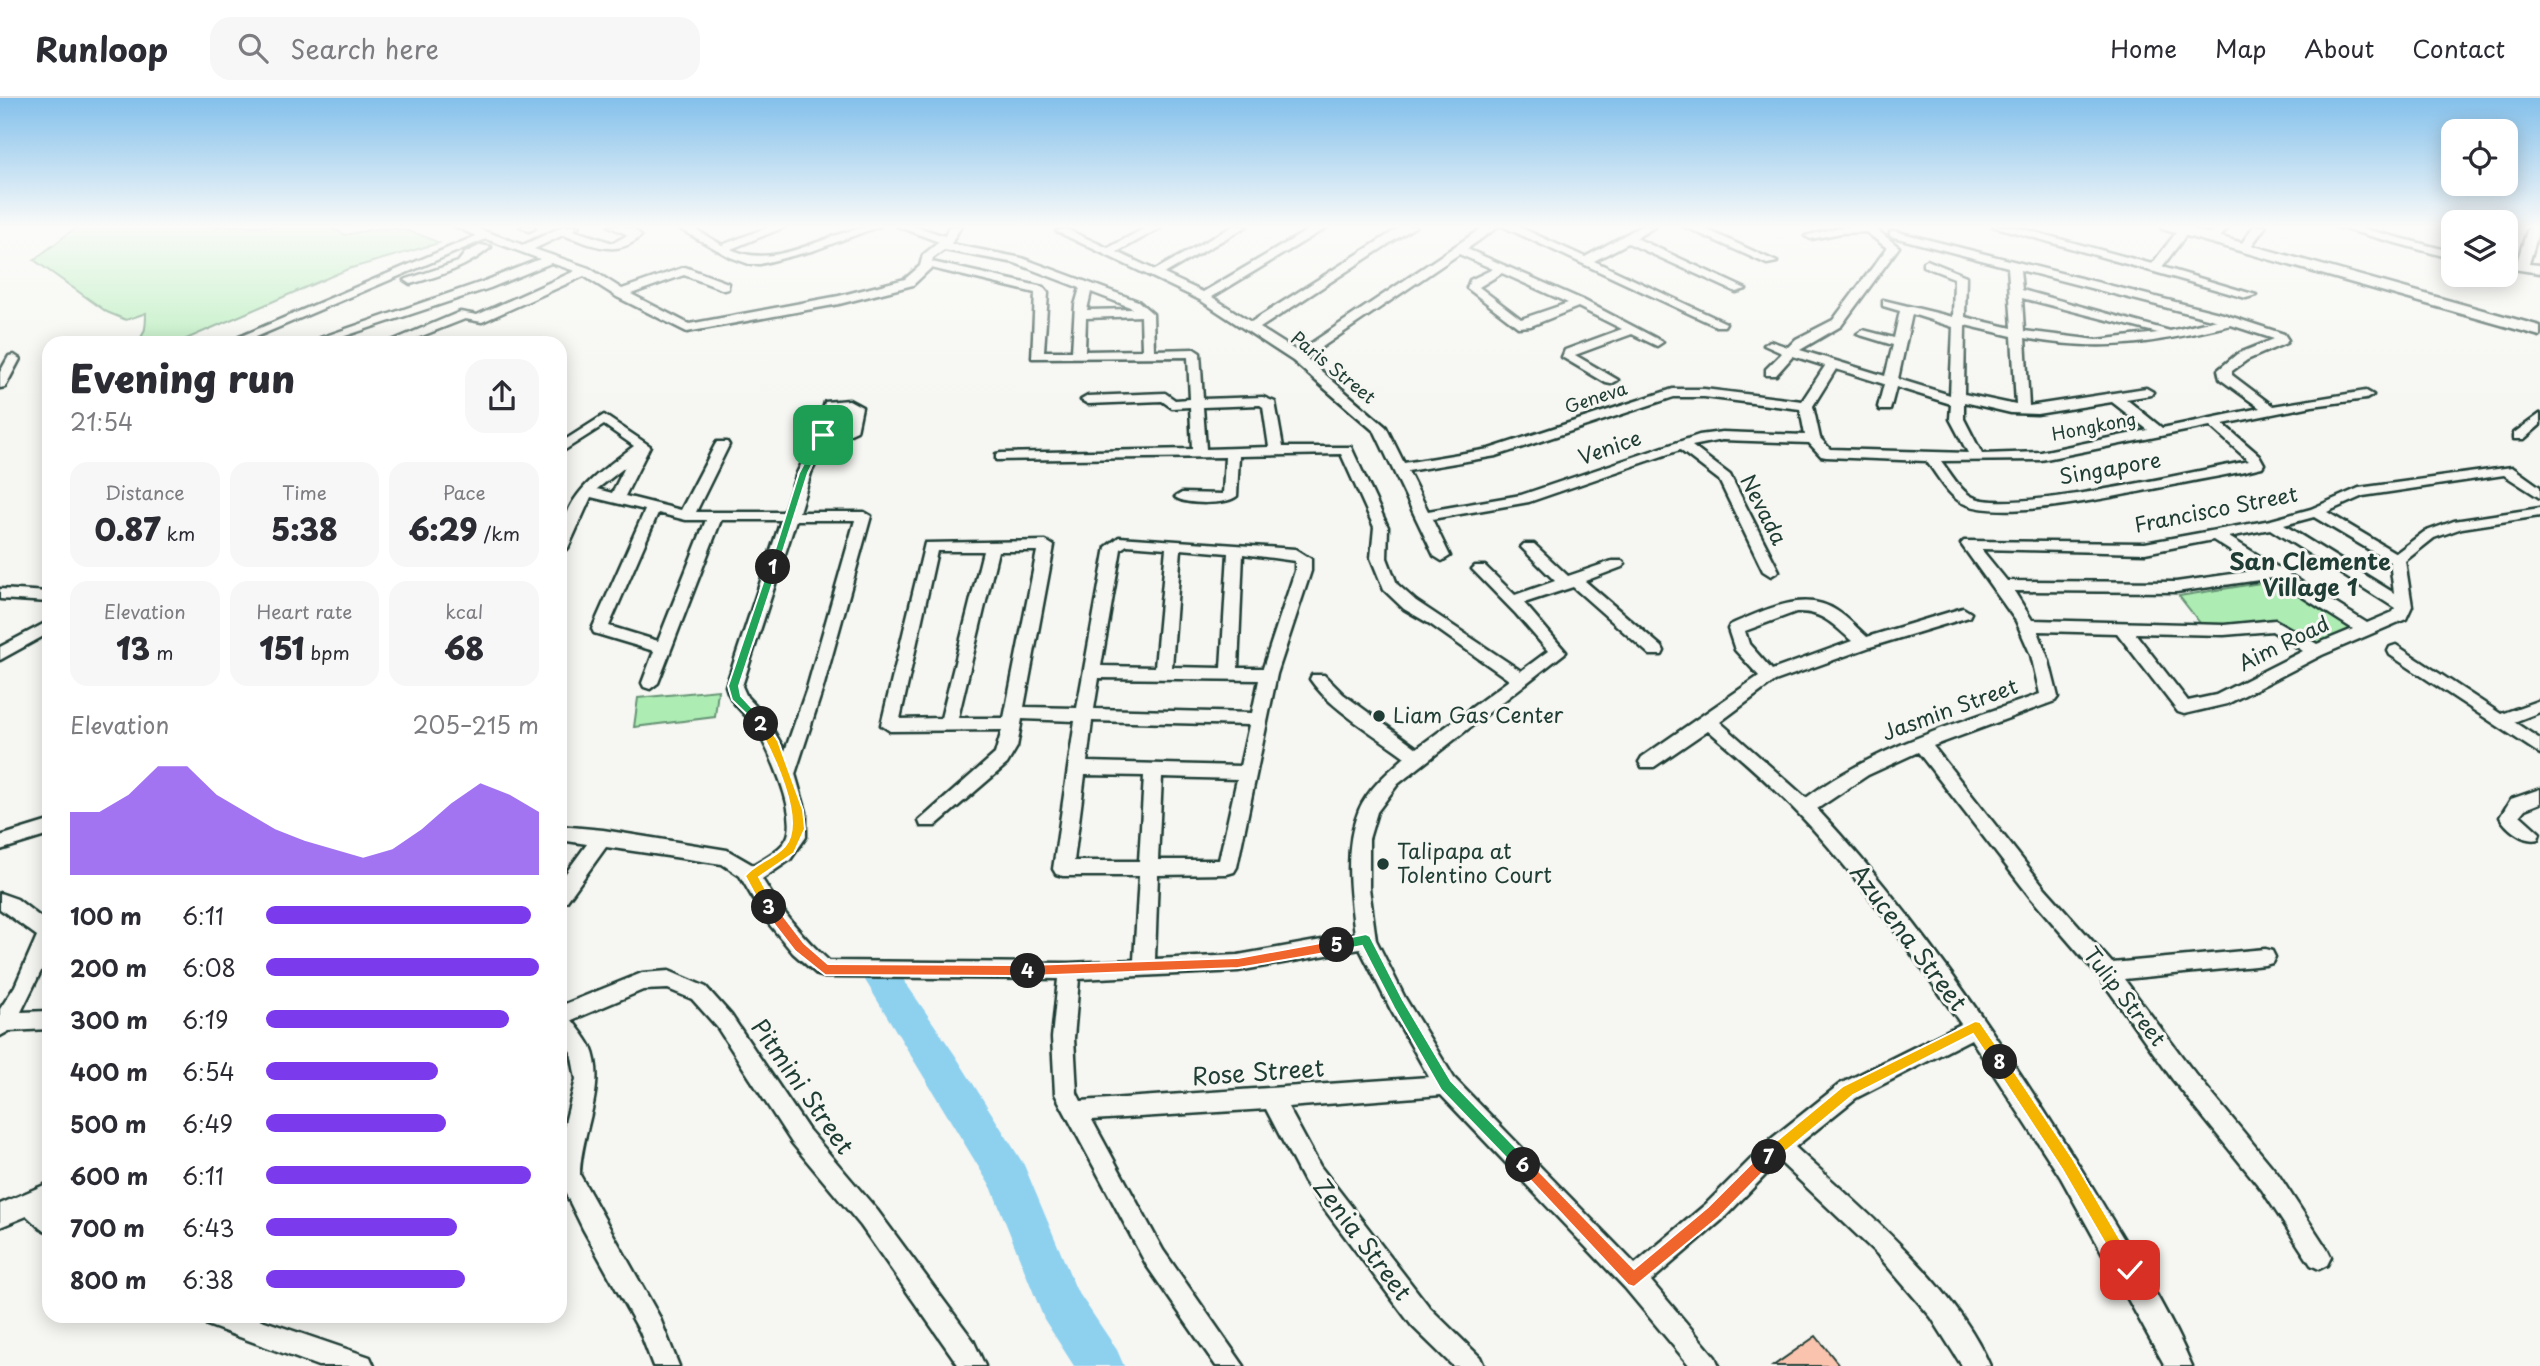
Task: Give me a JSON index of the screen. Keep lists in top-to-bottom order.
{
  "streets": {
    "street": [
      "Paris Street",
      "Geneva",
      "Hongkong",
      "Venice",
      "Singapore",
      "Nevada",
      "Francisco Street",
      "Aim Road",
      "Jasmin Street",
      "Azucena Street",
      "Tulip Street",
      "Rose Street",
      "Pitmini Street",
      "Zenia Street"
    ]
  },
  "crossings": [
    ["Paris Street", "Geneva"],
    ["Paris Street", "Venice"],
    ["Hongkong", "Venice"],
    ["Hongkong", "Singapore"],
    ["Venice", "Nevada"],
    ["Jasmin Street", "Azucena Street"],
    ["Jasmin Street", "Tulip Street"],
    ["Rose Street", "Zenia Street"]
  ],
  "districts": ["San Clemente Village 1"],
  "places": ["Liam Gas Center", "Talipapa at Tolentino Court"],
  "page": {
    "header": "Runloop",
    "search": "Search here",
    "nav": [
      "Home",
      "Map",
      "About",
      "Contact"
    ],
    "heading": ["Evening run", "21:54"],
    "stats": [
      ["Distance", "0.87 km"],
      ["Time", "5:38"],
      ["Pace", "6:29 /km"],
      ["Elevation", "13 m"],
      ["Heart rate", "151 bpm"],
      ["kcal", "68"]
    ],
    "pins": [
      "1",
      "2",
      "3",
      "5",
      "4",
      "8",
      "7",
      "6"
    ],
    "chart": ["Elevation", "205–215 m"],
    "list": [
      {
        "name": "100 m",
        "note": "6:11"
      },
      {
        "name": "200 m",
        "note": "6:08"
      },
      {
        "name": "300 m",
        "note": "6:19"
      },
      {
        "name": "400 m",
        "note": "6:54"
      },
      {
        "name": "500 m",
        "note": "6:49"
      },
      {
        "name": "600 m",
        "note": "6:11"
      },
      {
        "name": "700 m",
        "note": "6:43"
      },
      {
        "name": "800 m",
        "note": "6:38"
      }
    ]
  }
}
